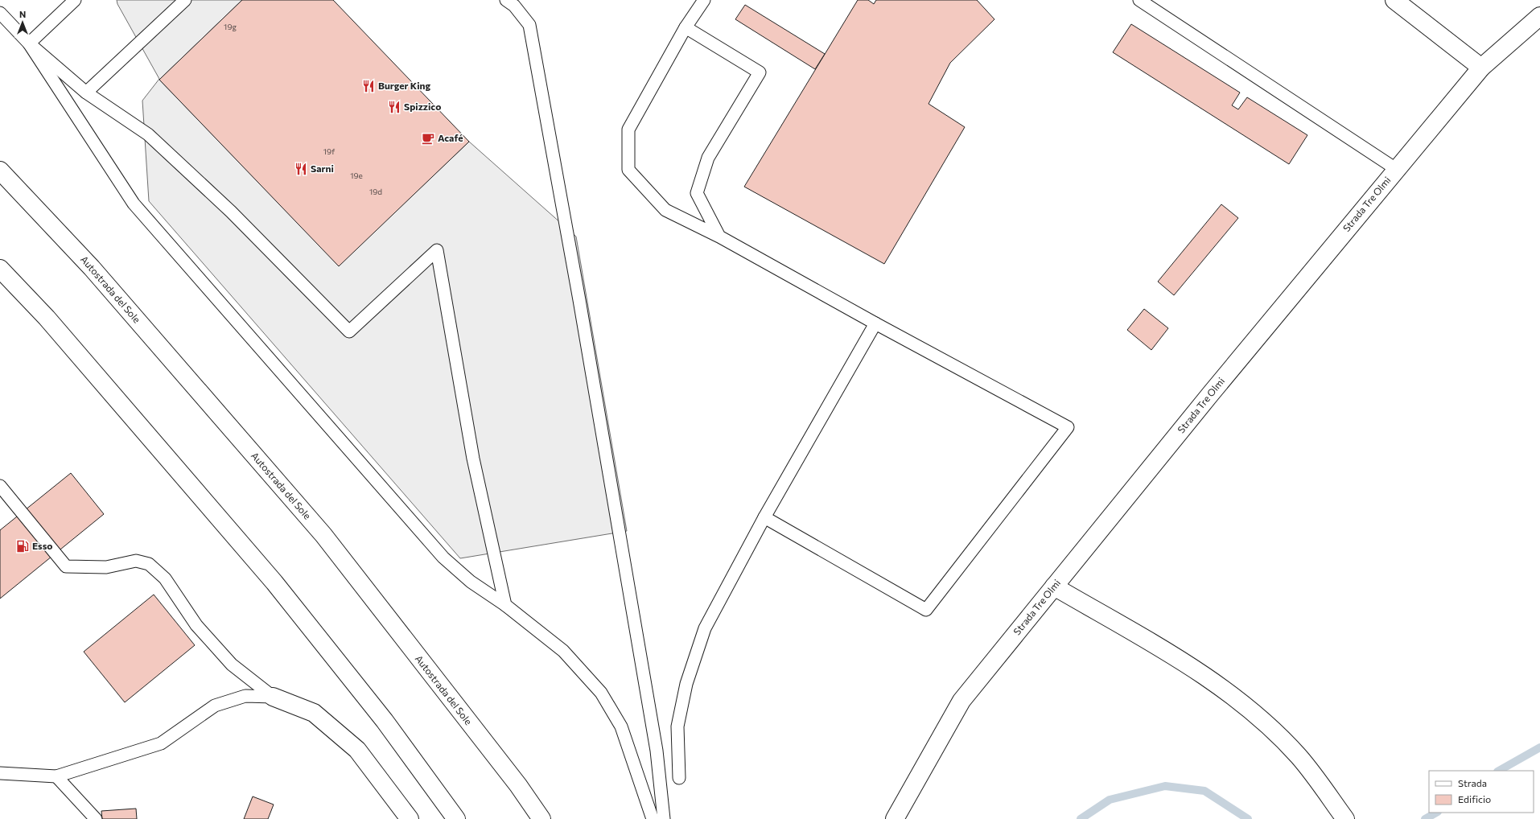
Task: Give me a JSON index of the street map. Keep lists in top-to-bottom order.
{
  "streets": {
    "main road": ["Strada Tre Olmi", "Autostrada del Sole"]
  },
  "places": {
    "restaurant": ["Burger King", "Spizzico", "Sarni"],
    "cafe": ["Acafé"],
    "fuel station": ["Esso"]
  },
  "house_numbers": [
    "19g",
    "19f",
    "19e",
    "19d"
  ],
  "legend": ["Strada", "Edificio"],
  "north": "top"
}
